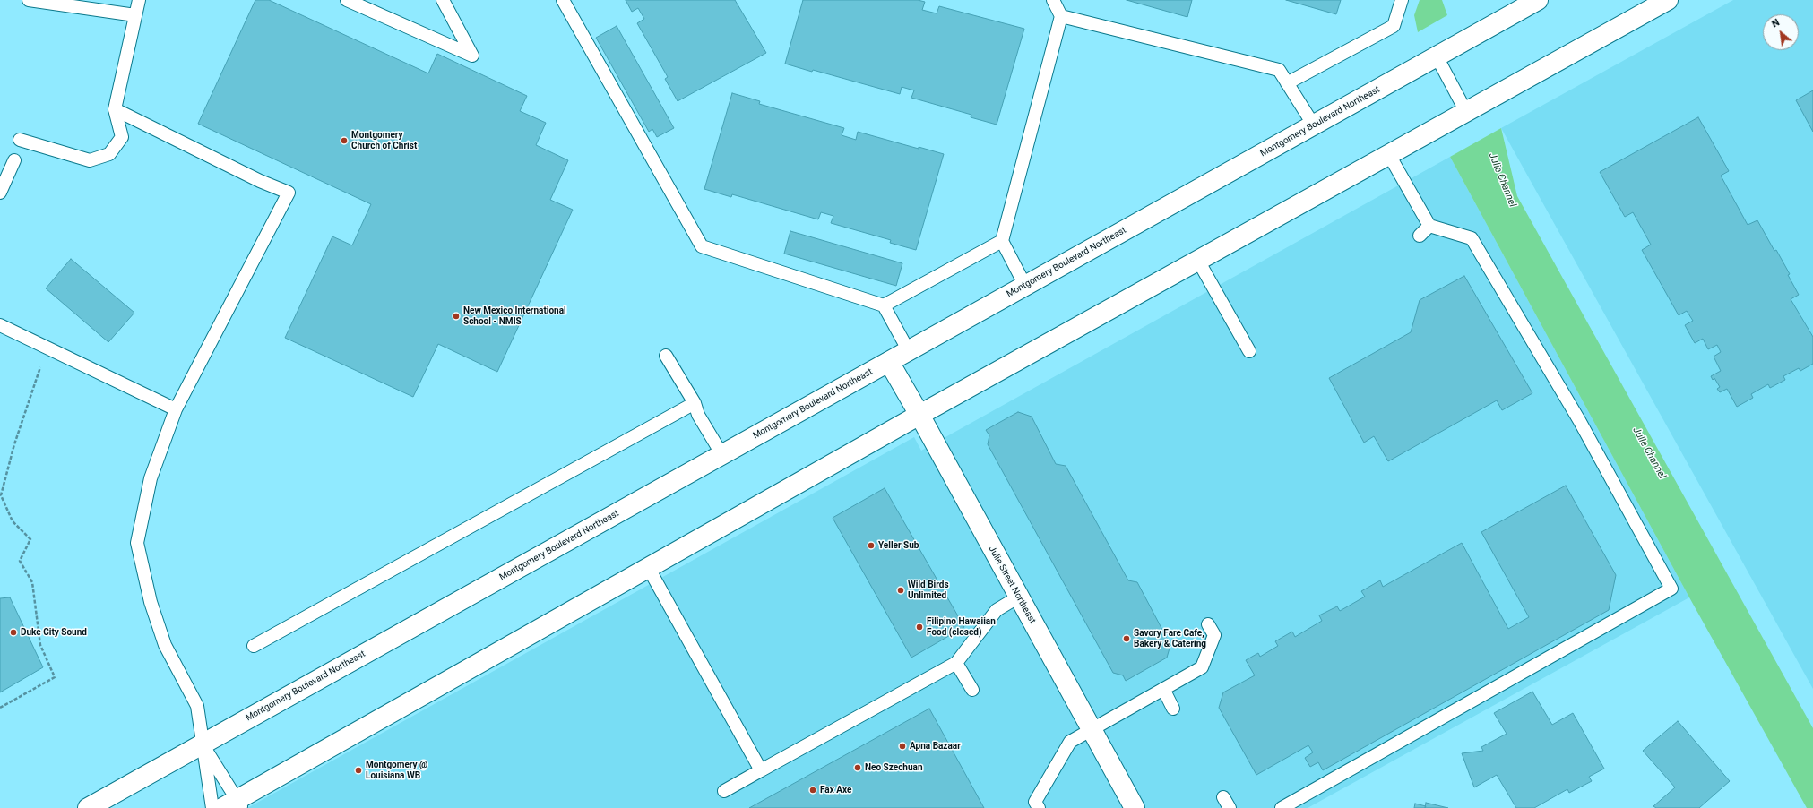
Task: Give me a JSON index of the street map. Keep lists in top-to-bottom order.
{
  "streets": {
    "main road": ["Montgomery Boulevard Northeast", "Julie Street Northeast"]
  },
  "crossings": [
    ["Montgomery Boulevard Northeast", "Julie Street Northeast"]
  ],
  "water": ["Julie Channel"],
  "places": [
    "Montgomery Church of Christ",
    "New Mexico International School - NMIS",
    "Yeller Sub",
    "Wild Birds Unlimited",
    "Filipino Hawaiian Food (closed)",
    "Duke City Sound",
    "Savory Fare Cafe, Bakery & Catering",
    "Apna Bazaar",
    "Neo Szechuan",
    "Montgomery @ Louisiana WB",
    "Fax Axe"
  ],
  "north": "top left"
}
